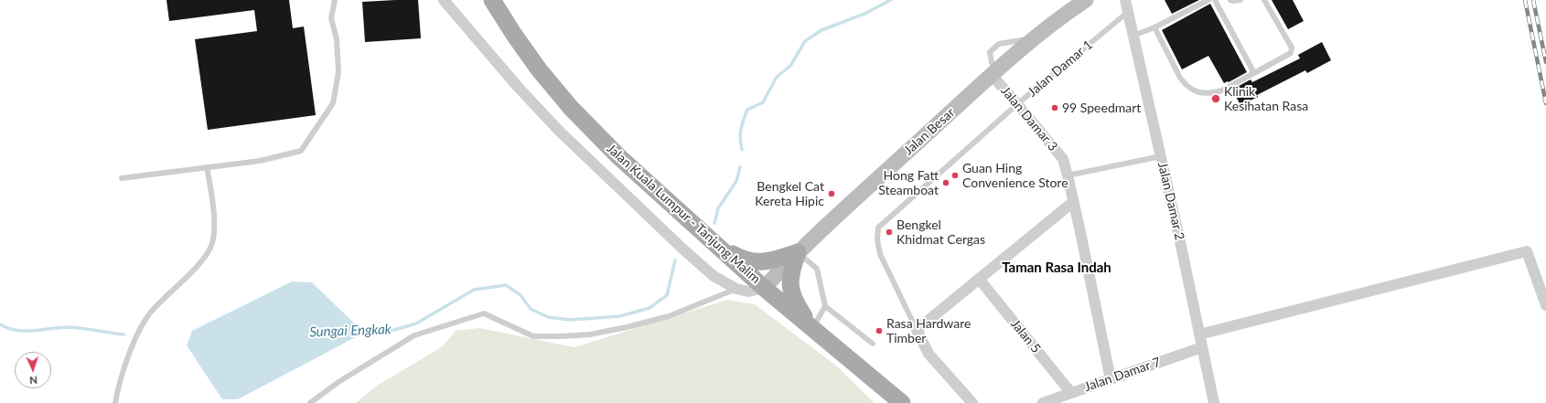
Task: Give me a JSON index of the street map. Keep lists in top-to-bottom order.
{
  "streets": {
    "main road": ["Jalan Besar", "Jalan Kuala Lumpur - Tanjung Malim"],
    "street": [
      "Jalan Damar 3",
      "Jalan Damar 2",
      "Jalan 5",
      "Jalan Damar 7"
    ],
    "lane": ["Jalan Damar 1"]
  },
  "crossings": [
    ["Jalan Damar 1", "Jalan Damar 3"],
    ["Jalan Damar 1", "Jalan Damar 2"],
    ["Jalan Damar 3", "Jalan Besar"],
    ["Jalan Damar 3", "Jalan Damar 7"],
    ["Jalan Besar", "Jalan Kuala Lumpur - Tanjung Malim"],
    ["Jalan Damar 2", "Jalan Damar 7"],
    ["Jalan 5", "Jalan Damar 7"]
  ],
  "districts": ["Taman Rasa Indah"],
  "water": ["Sungai Engkak"],
  "places": [
    "Klinik Kesihatan Rasa",
    "99 Speedmart",
    "Guan Hing Convenience Store",
    "Hong Fatt Steamboat",
    "Bengkel Cat Kereta Hipic",
    "Bengkel Khidmat Cergas",
    "Rasa Hardware Timber"
  ],
  "north": "bottom"
}
